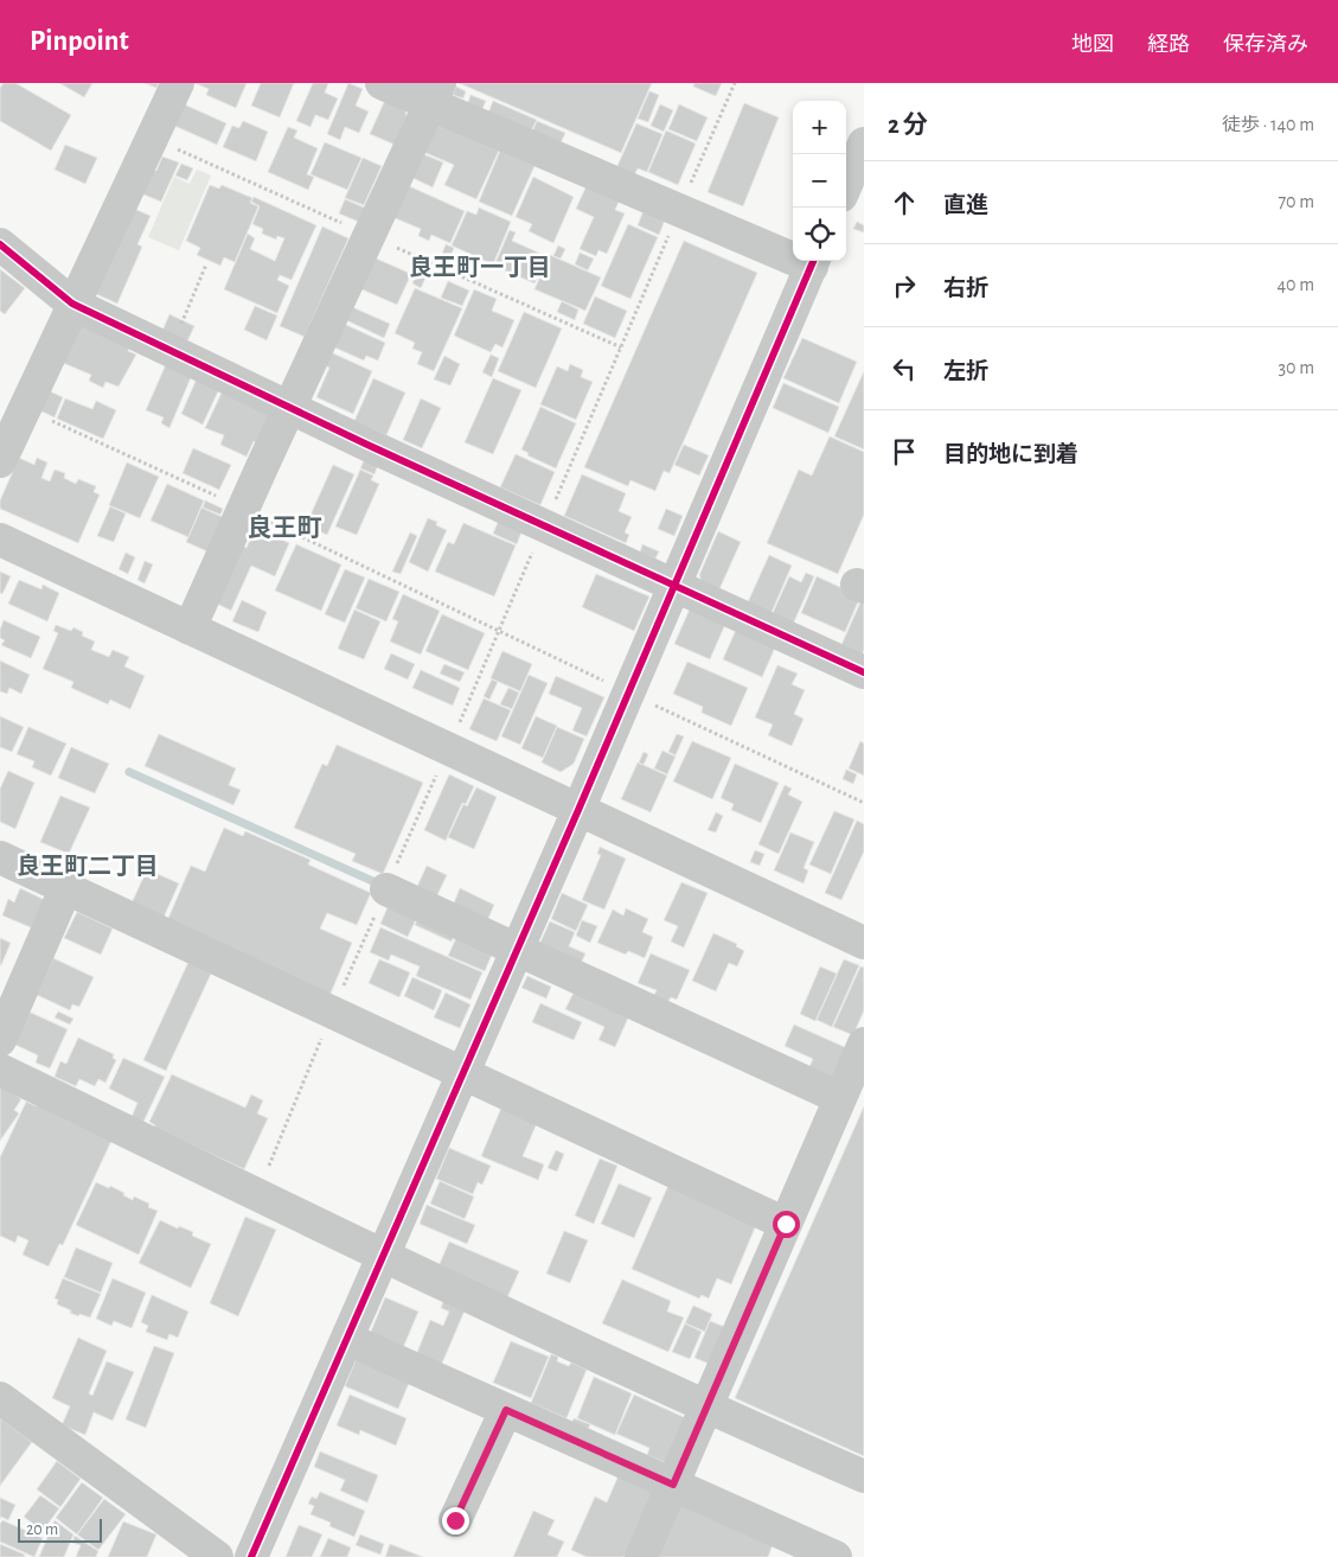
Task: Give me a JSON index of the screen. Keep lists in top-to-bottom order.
{
  "districts": ["良王町一丁目", "良王町", "良王町二丁目"],
  "scale_bar": "20 m",
  "page": {
    "header": "Pinpoint",
    "nav": ["地図", "経路", "保存済み"],
    "heading": ["2 分", "徒歩 · 140 m"],
    "map_buttons": ["+", "−"],
    "list": [
      ["直進", "70 m"],
      ["右折", "40 m"],
      ["左折", "30 m"],
      "目的地に到着"
    ],
    "scale": "20 m"
  }
}
